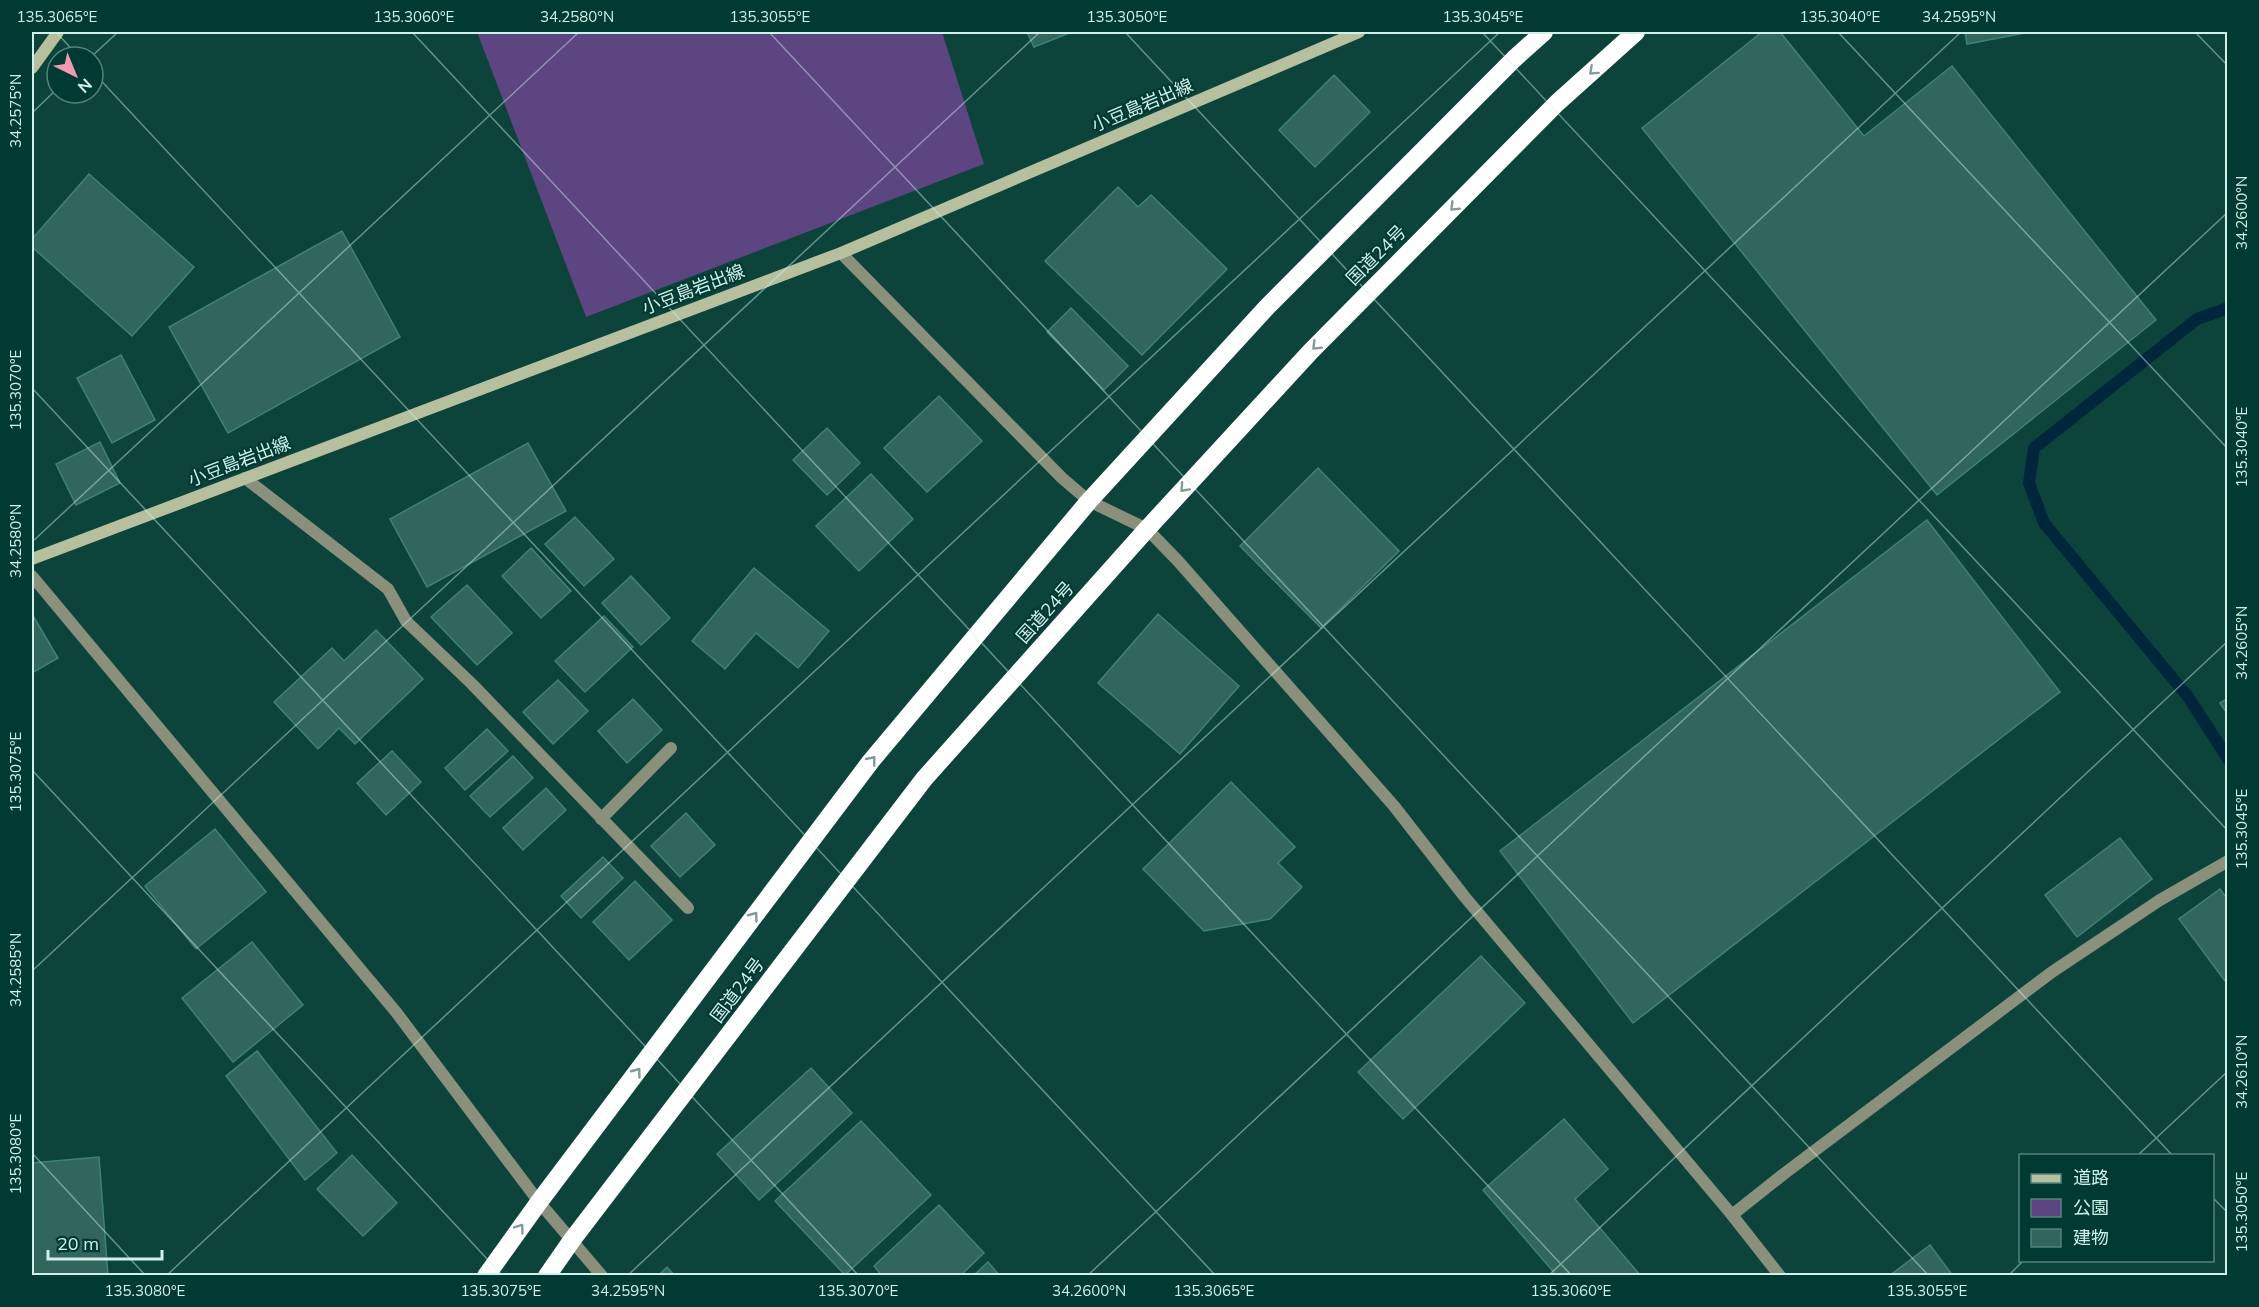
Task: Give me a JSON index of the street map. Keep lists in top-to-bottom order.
{
  "streets": {
    "highway": ["国道24号"],
    "main road": ["小豆島岩出線"]
  },
  "legend": ["道路", "公園", "建物"],
  "scale_bar": "20 m",
  "north": "bottom right",
  "coordinates": [
    "135.3065°E",
    "135.3060°E",
    "34.2580°N",
    "135.3055°E",
    "135.3050°E",
    "135.3045°E",
    "135.3040°E",
    "34.2595°N",
    "34.2575°N",
    "34.2600°N",
    "135.3070°E",
    "34.2605°N",
    "135.3075°E",
    "34.2585°N",
    "34.2610°N",
    "135.3080°E"
  ]
}
